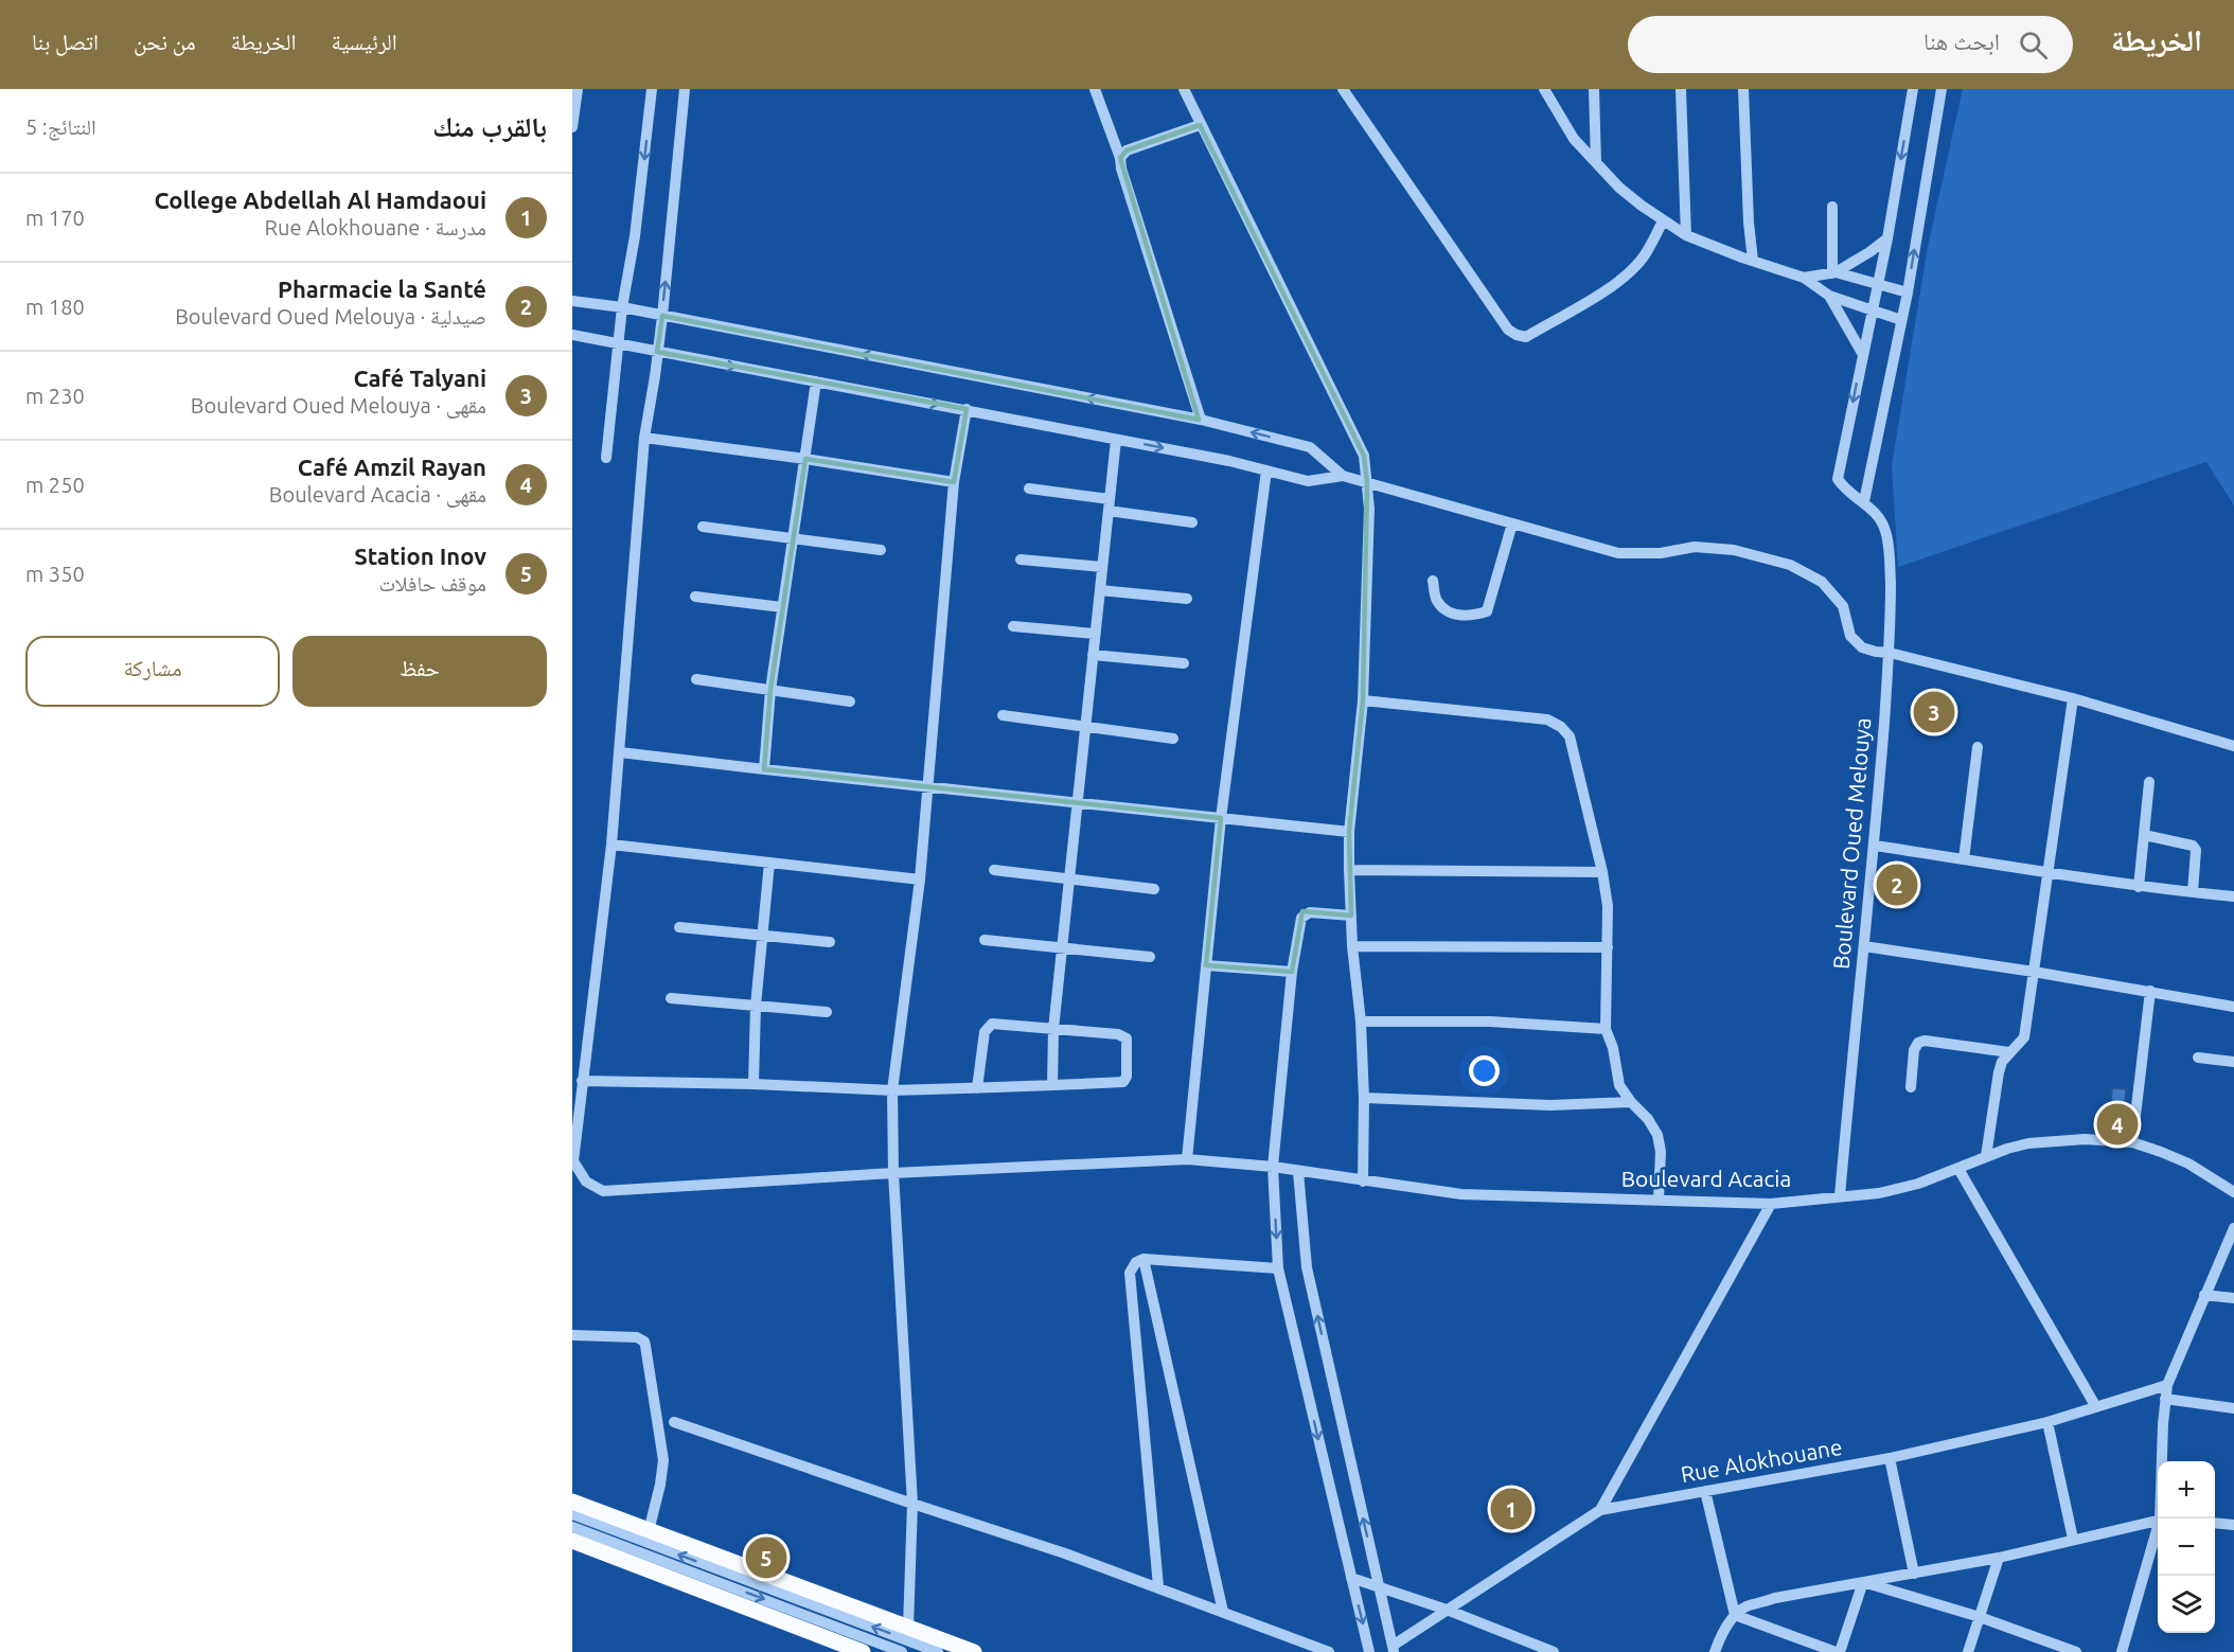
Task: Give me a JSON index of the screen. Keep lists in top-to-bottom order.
{
  "streets": {
    "street": ["Boulevard Oued Melouya", "Boulevard Acacia", "Rue Alokhouane"]
  },
  "crossings": [
    ["Boulevard Oued Melouya", "Boulevard Acacia"]
  ],
  "page": {
    "header": "الخريطة",
    "search": "ابحث هنا",
    "nav": [
      "الرئيسية",
      "الخريطة",
      "من نحن",
      "اتصل بنا"
    ],
    "heading": ["بالقرب منك", "النتائج: 5"],
    "list": [
      {
        "mark": "1",
        "name": "College Abdellah Al Hamdaoui",
        "note": "مدرسة · Rue Alokhouane",
        "value": "170 m"
      },
      {
        "mark": "2",
        "name": "Pharmacie la Santé",
        "note": "صيدلية · Boulevard Oued Melouya",
        "value": "180 m"
      },
      {
        "mark": "3",
        "name": "Café Talyani",
        "note": "مقهى · Boulevard Oued Melouya",
        "value": "230 m"
      },
      {
        "mark": "4",
        "name": "Café Amzil Rayan",
        "note": "مقهى · Boulevard Acacia",
        "value": "250 m"
      },
      {
        "mark": "5",
        "name": "Station Inov",
        "note": "موقف حافلات",
        "value": "350 m"
      }
    ],
    "buttons": ["حفظ", "مشاركة"],
    "pins": [
      "3",
      "2",
      "4",
      "1",
      "5"
    ],
    "map_buttons": ["+", "−"]
  }
}
